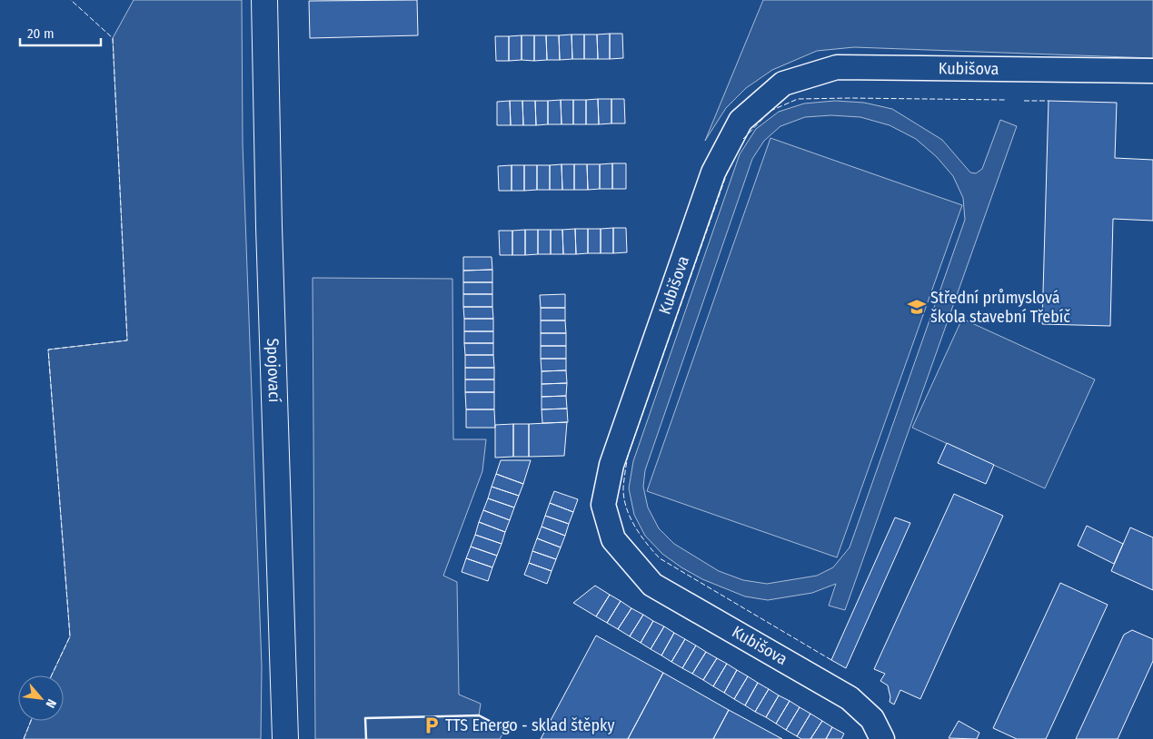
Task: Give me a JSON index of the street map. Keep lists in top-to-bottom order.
{
  "streets": {
    "main road": ["Spojovací"],
    "street": ["Kubišova"]
  },
  "places": {
    "school or university": ["Střední průmyslová škola stavební Třebíč"],
    "parking": ["TTS Energo - sklad štěpky"]
  },
  "scale_bar": "20 m",
  "north": "bottom right"
}
